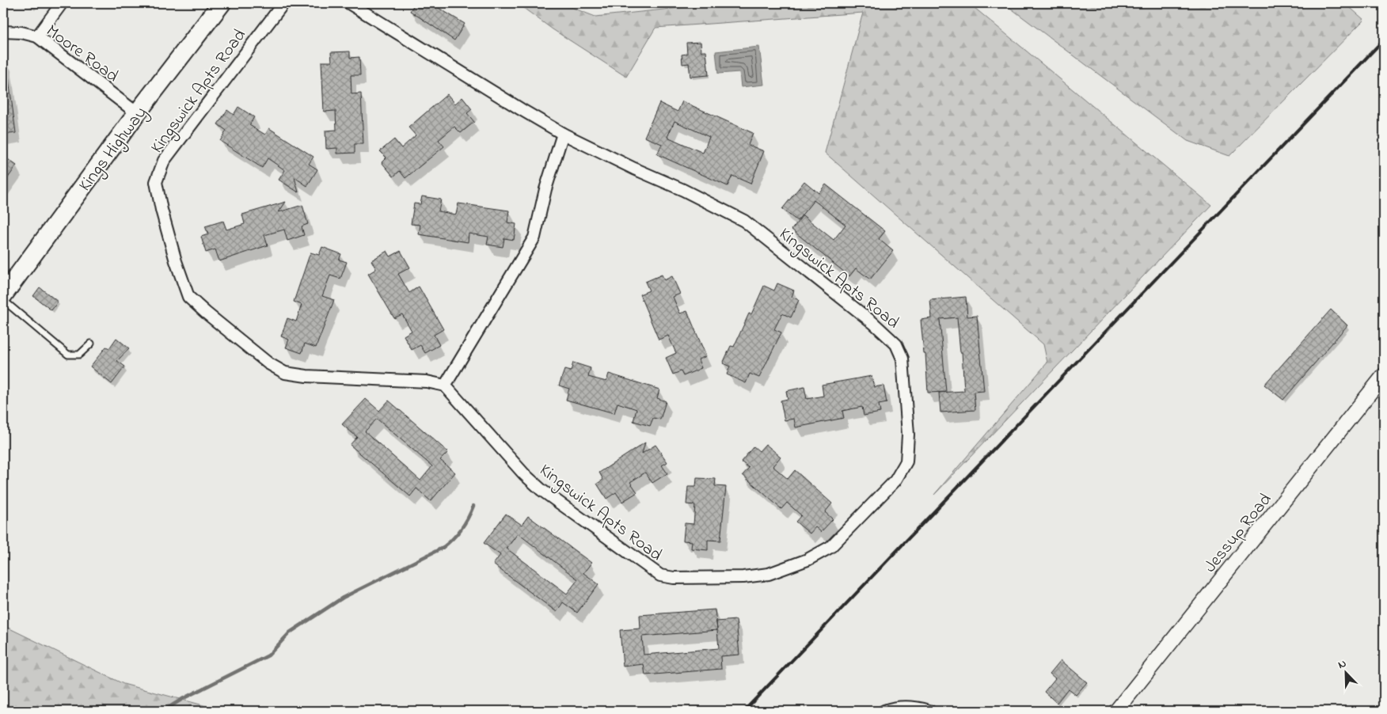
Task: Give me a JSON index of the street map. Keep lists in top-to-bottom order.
{
  "streets": {
    "main road": ["Kings Highway"],
    "street": ["Moore Road", "Kingswick Apts Road", "Jessup Road"]
  },
  "crossings": [
    ["Moore Road", "Kings Highway"]
  ],
  "north": "top left"
}
